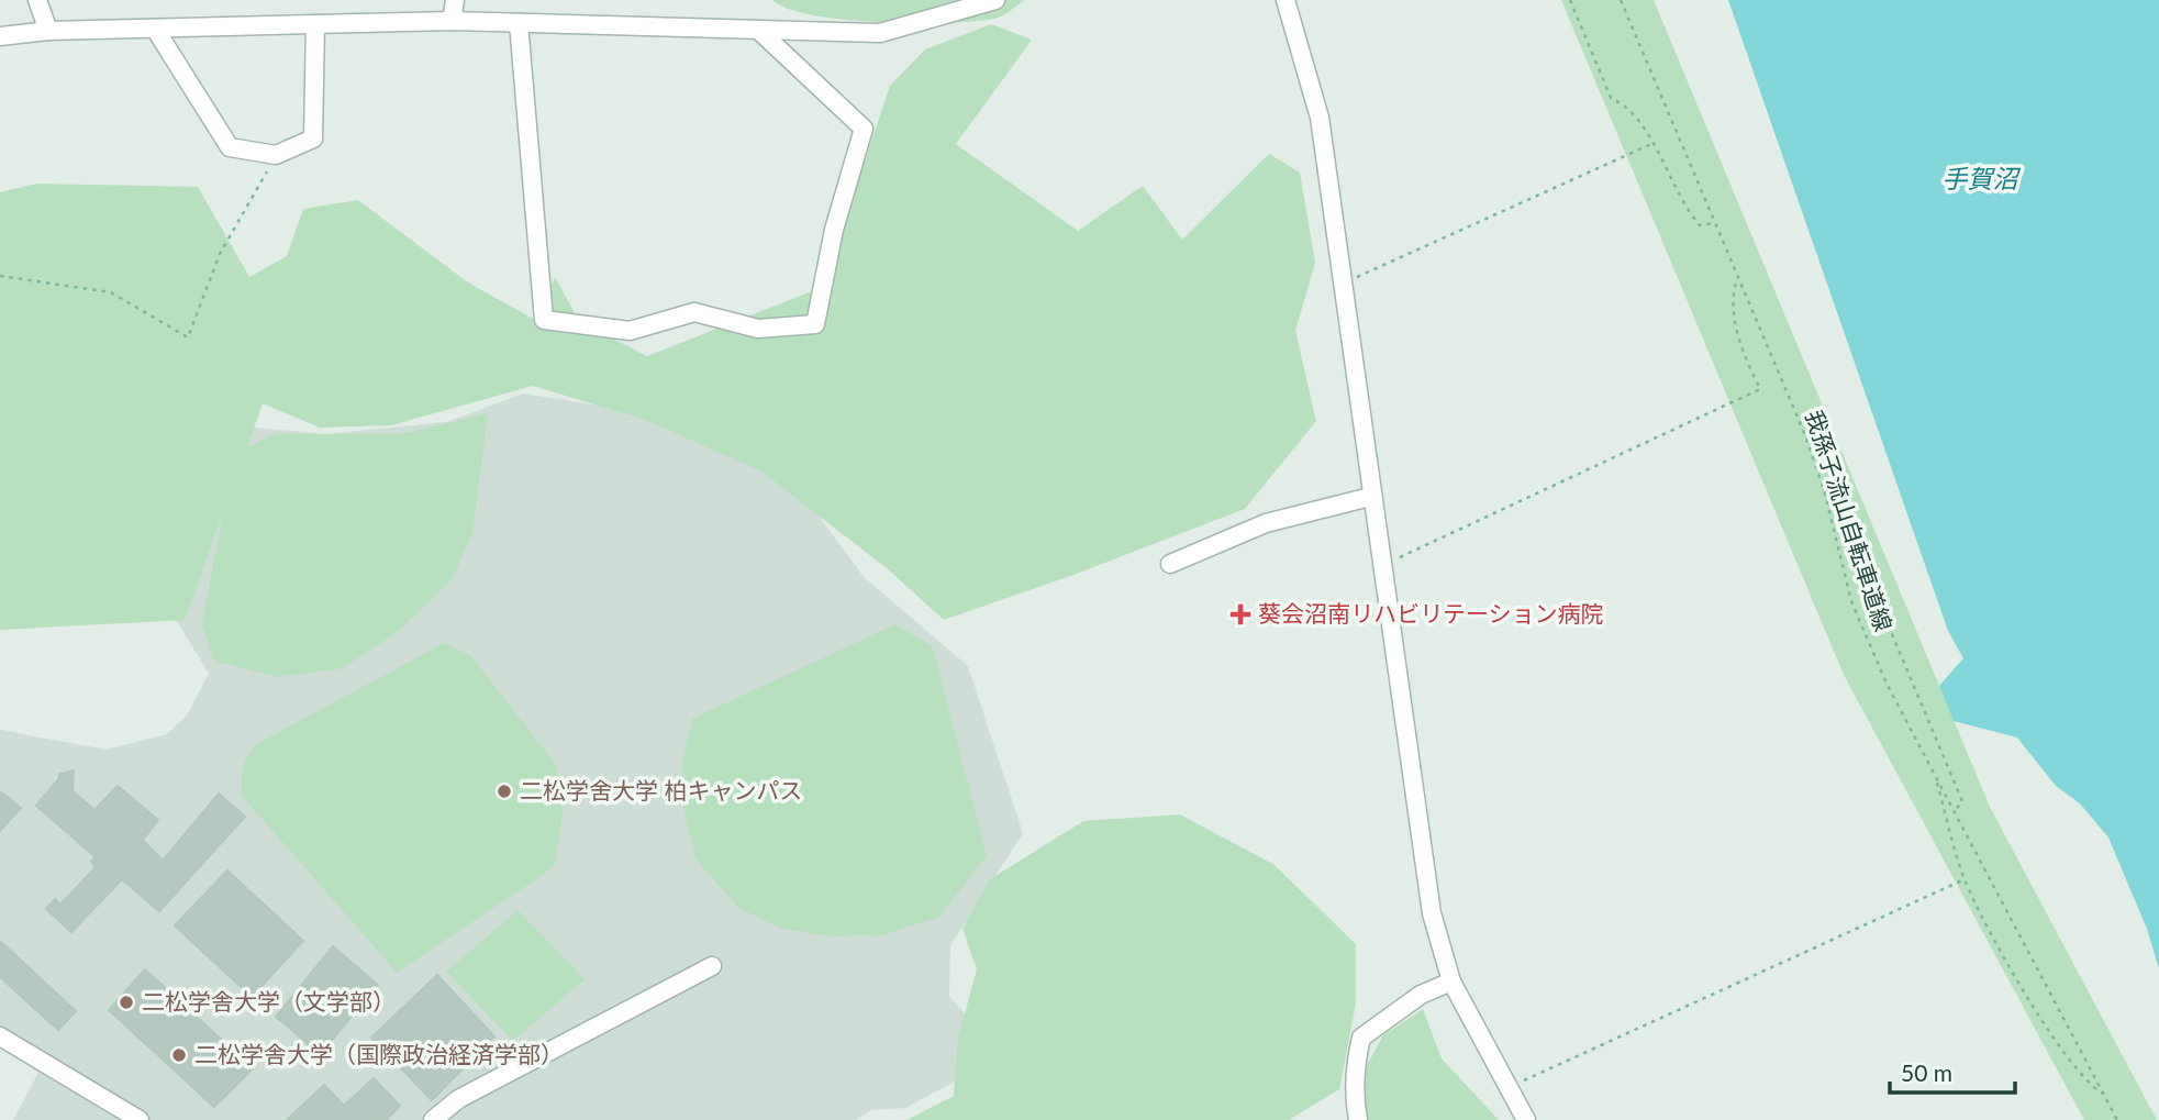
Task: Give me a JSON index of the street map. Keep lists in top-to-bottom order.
{
  "streets": {
    "path": ["我孫子流山自転車道線"]
  },
  "water": ["手賀沼"],
  "places": {
    "health": ["葵会沼南リハビリテーション病院"],
    "other": ["二松学舍大学 柏キャンパス", "二松学舎大学（文学部）", "二松学舎大学（国際政治経済学部）"]
  },
  "scale_bar": "50 m"
}
